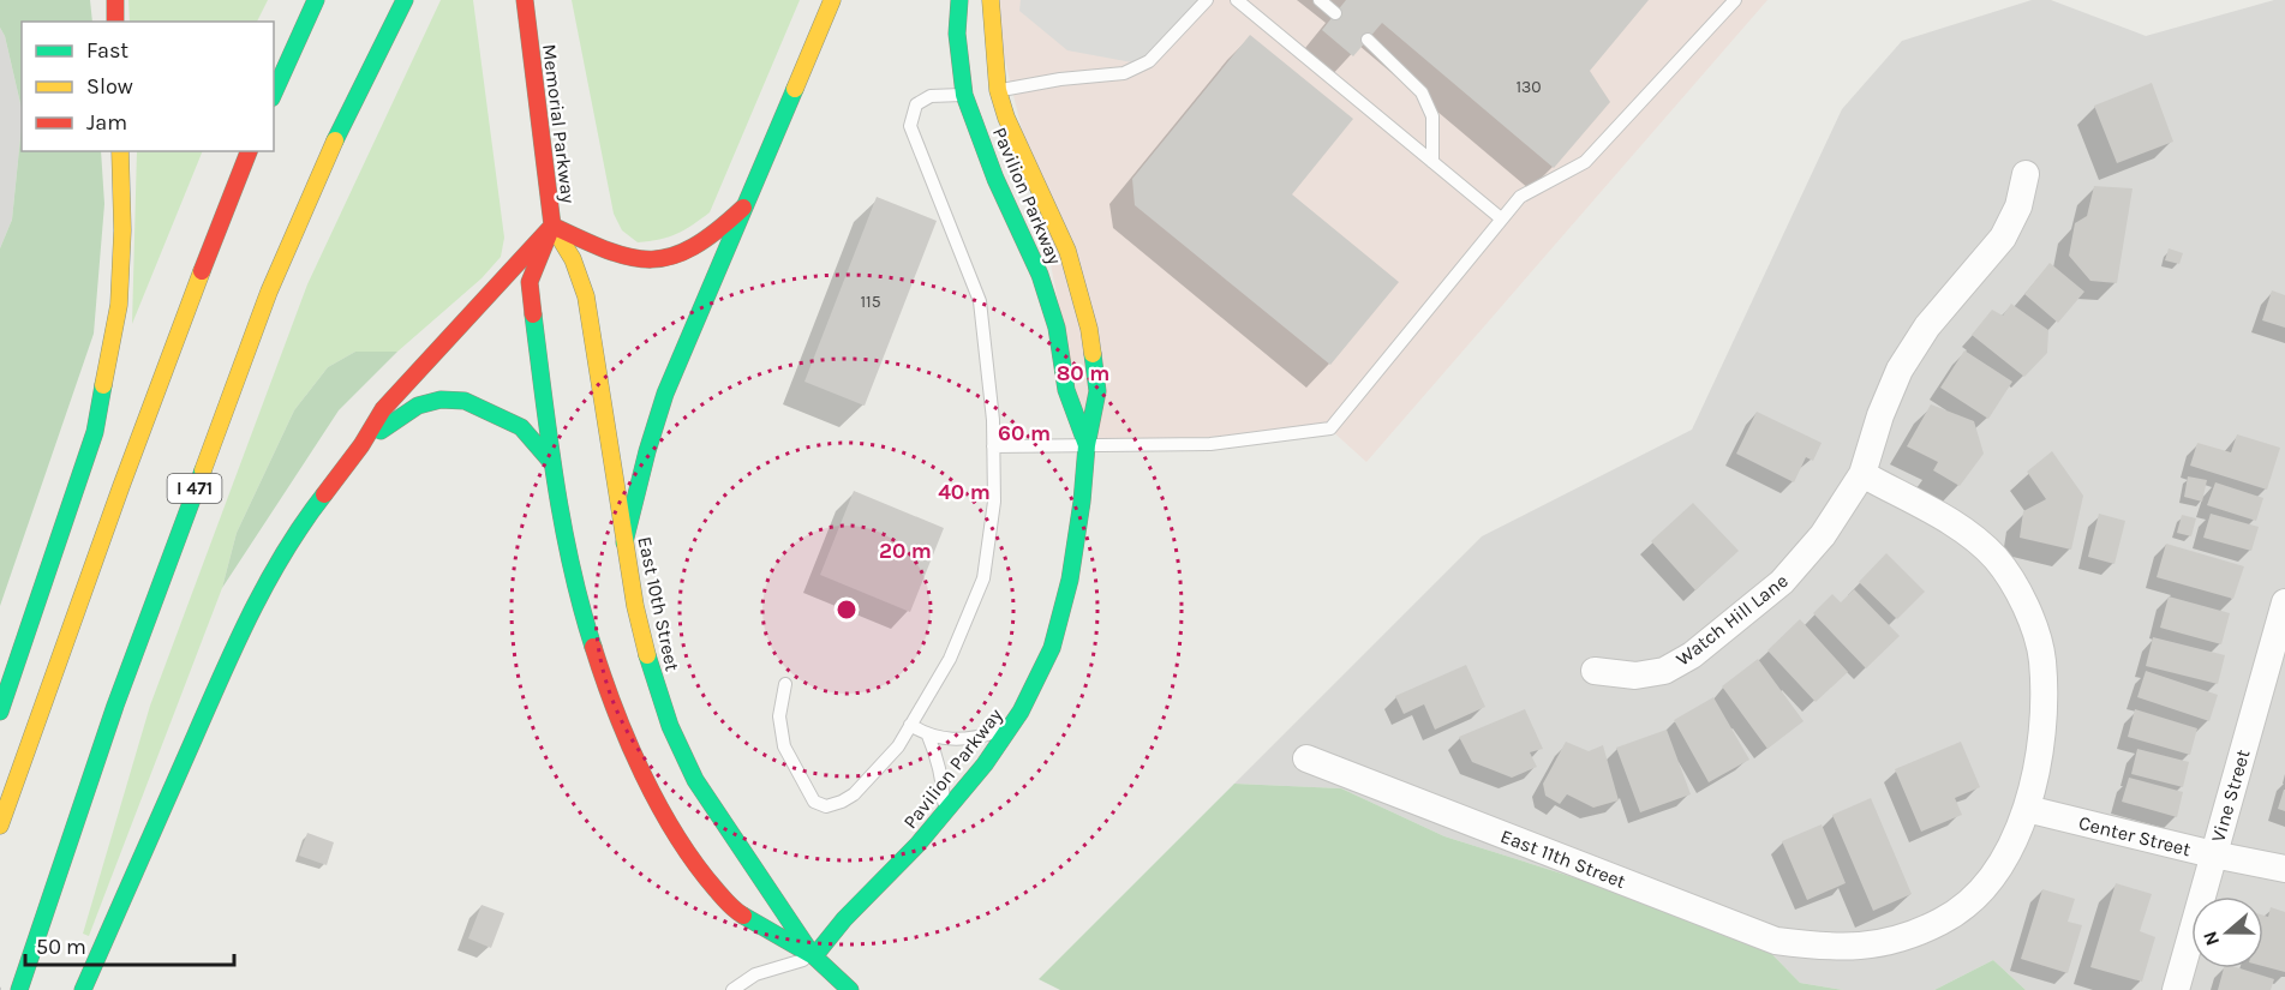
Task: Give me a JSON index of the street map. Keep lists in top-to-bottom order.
{
  "streets": {
    "main road": [
      "Memorial Parkway",
      "Pavilion Parkway",
      "I 471",
      "East 10th Street"
    ],
    "street": [
      "Watch Hill Lane",
      "Vine Street",
      "Center Street",
      "East 11th Street"
    ]
  },
  "crossings": [
    ["Memorial Parkway", "East 10th Street"],
    ["Pavilion Parkway", "East 10th Street"],
    ["Watch Hill Lane", "East 11th Street"],
    ["Vine Street", "Center Street"],
    ["Center Street", "East 11th Street"]
  ],
  "house_numbers": ["130", "115"],
  "legend": ["Fast", "Slow", "Jam"],
  "scale_bar": "50 m",
  "north": "left",
  "rings": [
    "80 m",
    "60 m",
    "40 m",
    "20 m"
  ]
}
